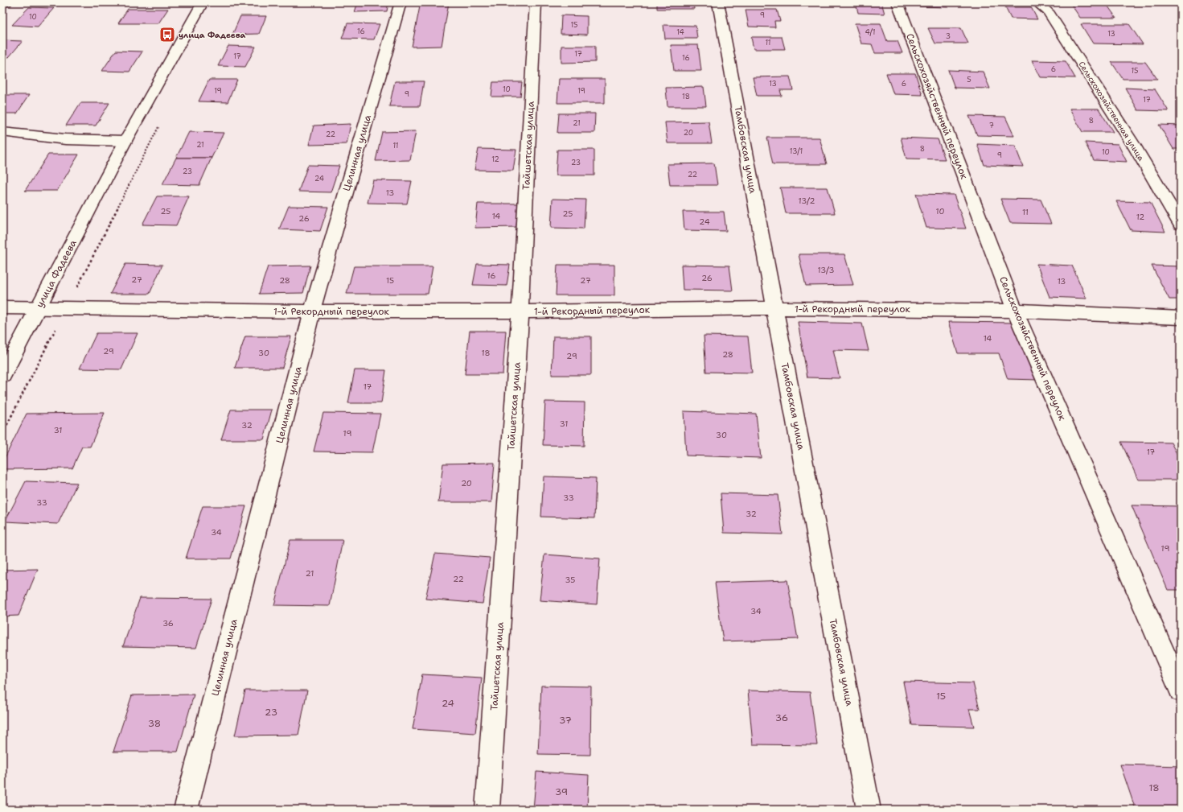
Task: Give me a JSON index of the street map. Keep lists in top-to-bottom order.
{
  "streets": {
    "street": [
      "Сельскохозяйственный переулок",
      "Сельскохозяйственная улица",
      "Тайшетская улица",
      "Тамбовская улица",
      "Целинная улица",
      "улица Фадеева",
      "1-й Рекордный переулок"
    ]
  },
  "crossings": [
    ["Сельскохозяйственный переулок", "1-й Рекордный переулок"],
    ["Тайшетская улица", "1-й Рекордный переулок"],
    ["Тамбовская улица", "1-й Рекордный переулок"],
    ["Целинная улица", "1-й Рекордный переулок"],
    ["улица Фадеева", "1-й Рекордный переулок"]
  ],
  "places": {
    "bus stop": ["улица Фадеева"]
  },
  "house_numbers": [
    "9",
    "10",
    "15",
    "16",
    "14",
    "4/1",
    "13",
    "3",
    "11",
    "17",
    "17",
    "16",
    "6",
    "15",
    "5",
    "13",
    "6",
    "10",
    "19",
    "19",
    "9",
    "18",
    "17",
    "8",
    "21",
    "7",
    "20",
    "22",
    "21",
    "11",
    "8",
    "13/1",
    "10",
    "9",
    "12",
    "23",
    "23",
    "22",
    "24",
    "13",
    "13/2",
    "25",
    "10",
    "11",
    "25",
    "14",
    "12",
    "26",
    "24",
    "13/3",
    "16",
    "26",
    "27",
    "28",
    "15",
    "27",
    "13",
    "14",
    "29",
    "30",
    "18",
    "28",
    "29",
    "17",
    "31",
    "32",
    "31",
    "19",
    "30",
    "17",
    "20",
    "33",
    "33",
    "32",
    "34",
    "19",
    "21",
    "22",
    "35",
    "34",
    "36",
    "15",
    "24",
    "23",
    "36",
    "37",
    "38",
    "18",
    "39"
  ]
}
